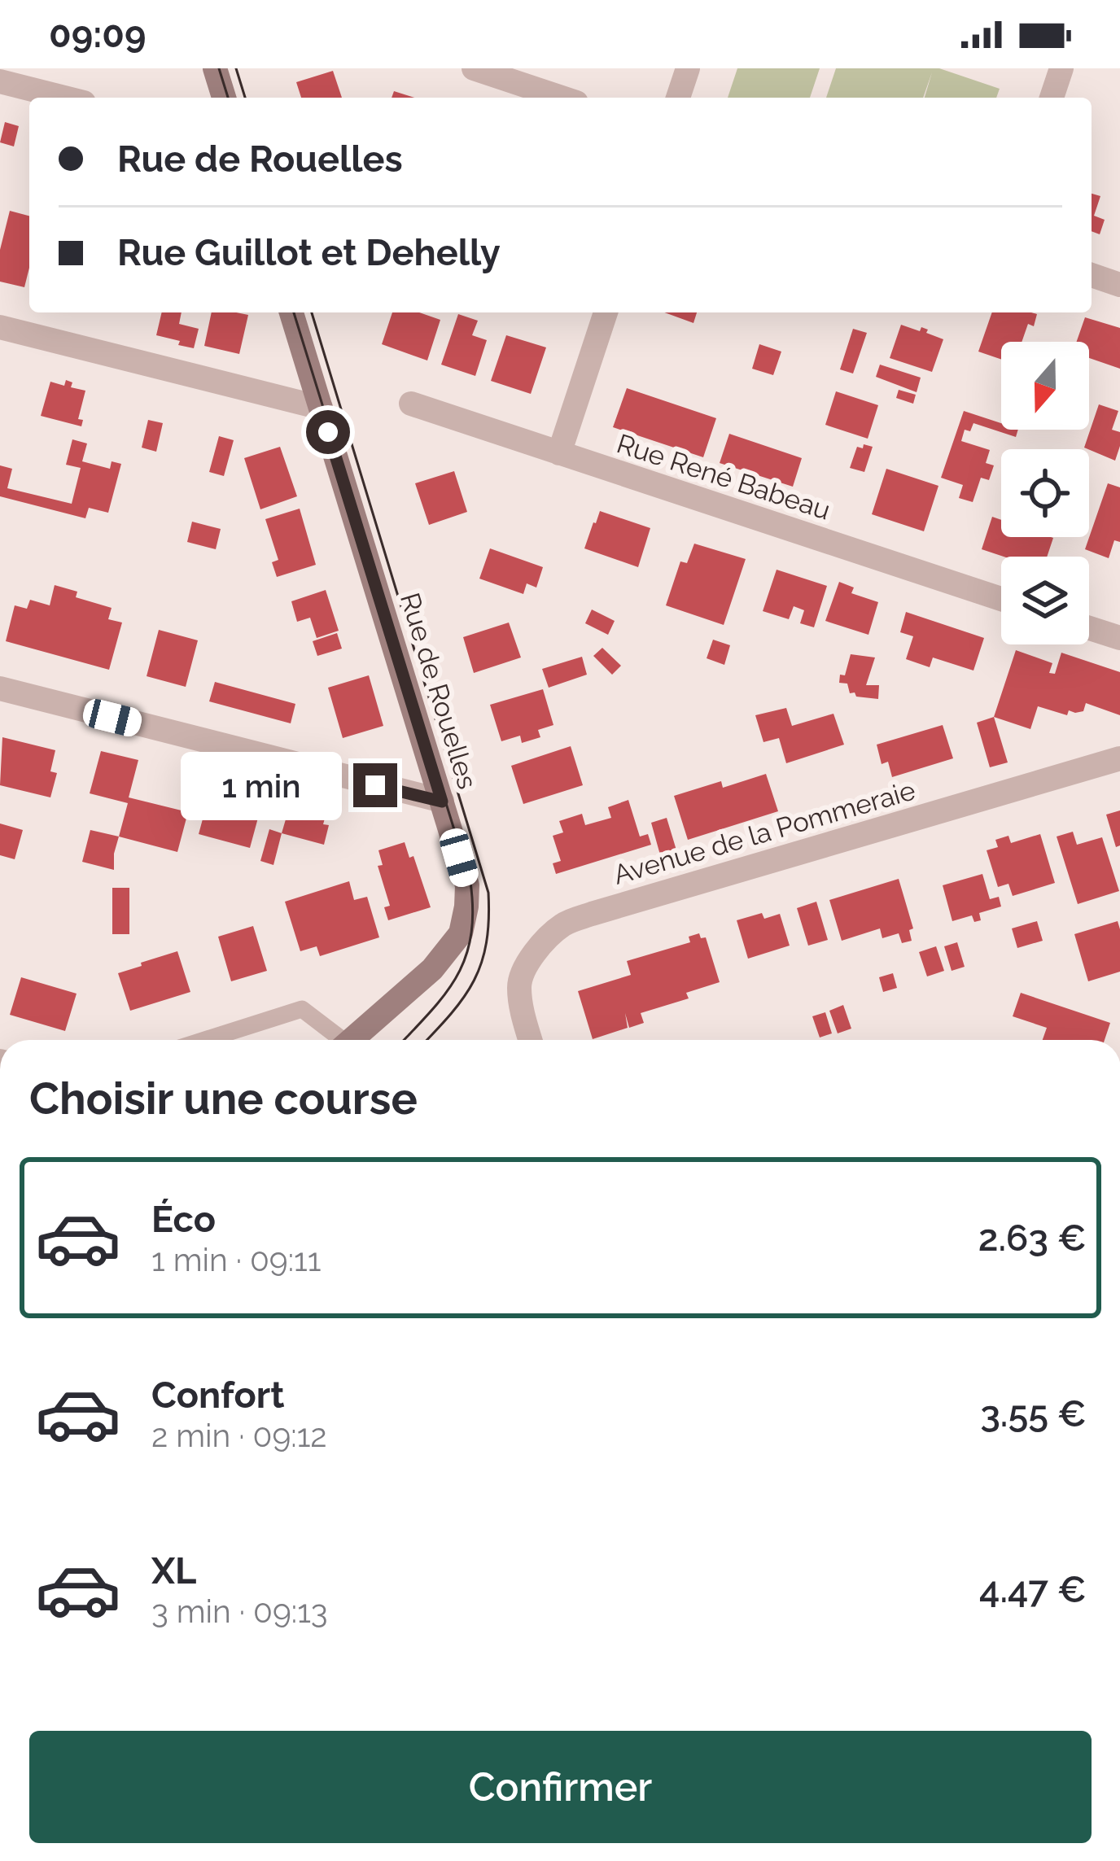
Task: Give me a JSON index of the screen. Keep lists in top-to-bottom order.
{
  "streets": {
    "street": ["Rue René Babeau", "Rue de Rouelles", "Avenue de la Pommeraie"]
  },
  "north": "bottom",
  "page": {
    "status": "09:09",
    "banner": ["Rue de Rouelles", "Rue Guillot et Dehelly"],
    "bubble": "1 min",
    "heading": "Choisir une course",
    "list": [
      {
        "name": "Éco",
        "note": "1 min · 09:11",
        "value": "2.63 €"
      },
      {
        "name": "Confort",
        "note": "2 min · 09:12",
        "value": "3.55 €"
      },
      {
        "name": "XL",
        "note": "3 min · 09:13",
        "value": "4.47 €"
      }
    ],
    "buttons": "Confirmer"
  }
}
